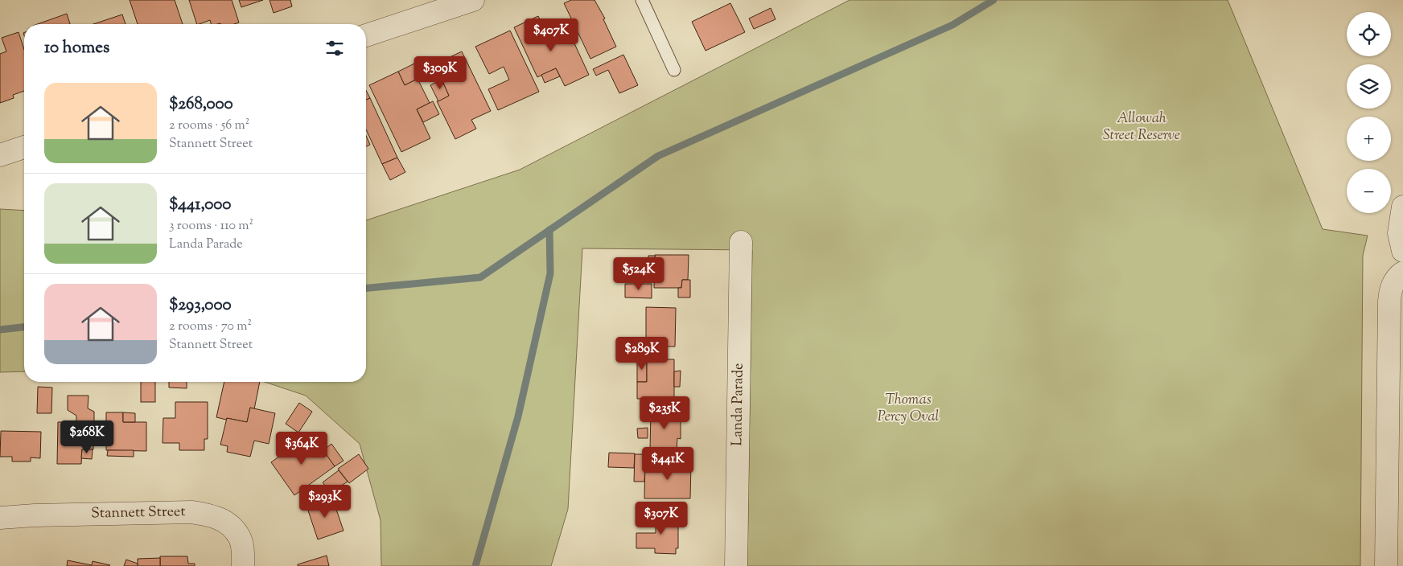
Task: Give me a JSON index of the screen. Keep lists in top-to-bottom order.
{
  "streets": {
    "street": ["Landa Parade", "Stannett Street"]
  },
  "parks": ["Allowah Street Reserve", "Thomas Percy Oval"],
  "page": {
    "map_buttons": ["+", "−"],
    "price": [
      "$407K",
      "$309K",
      "$524K",
      "$289K",
      "$235K",
      "$268K",
      "$364K",
      "$441K",
      "$293K",
      "$307K"
    ],
    "heading": "10 homes",
    "list": [
      {
        "name": "$268,000",
        "note": "2 rooms · 56 m² · Stannett Street"
      },
      {
        "name": "$441,000",
        "note": "3 rooms · 110 m² · Landa Parade"
      },
      {
        "name": "$293,000",
        "note": "2 rooms · 70 m² · Stannett Street"
      }
    ]
  }
}
